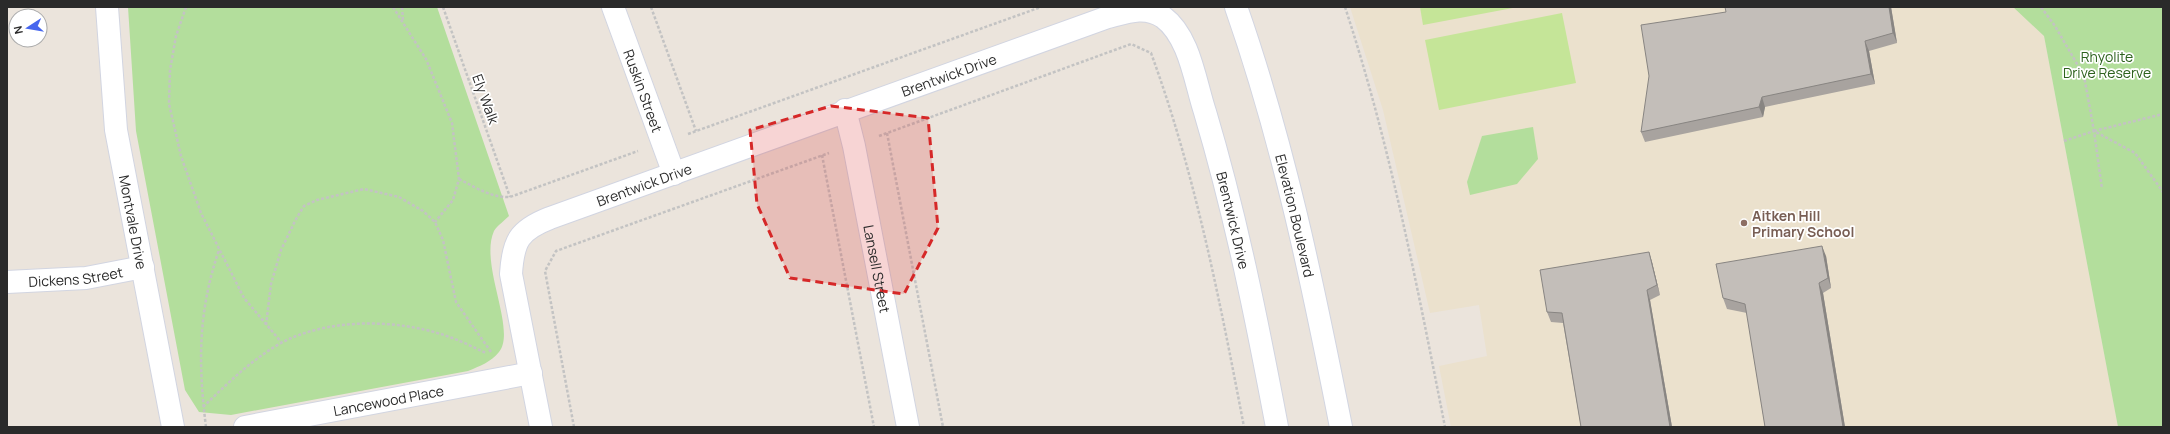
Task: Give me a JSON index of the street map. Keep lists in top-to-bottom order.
{
  "streets": {
    "street": [
      "Brentwick Drive",
      "Ruskin Street",
      "Elevation Boulevard",
      "Montvale Drive",
      "Lansell Street",
      "Dickens Street",
      "Lancewood Place"
    ],
    "path": ["Ely Walk"]
  },
  "crossings": [
    ["Brentwick Drive", "Ruskin Street"],
    ["Brentwick Drive", "Lansell Street"],
    ["Brentwick Drive", "Lancewood Place"],
    ["Montvale Drive", "Dickens Street"]
  ],
  "parks": ["Rhyolite Drive Reserve"],
  "places": ["Aitken Hill Primary School"],
  "north": "left"
}
